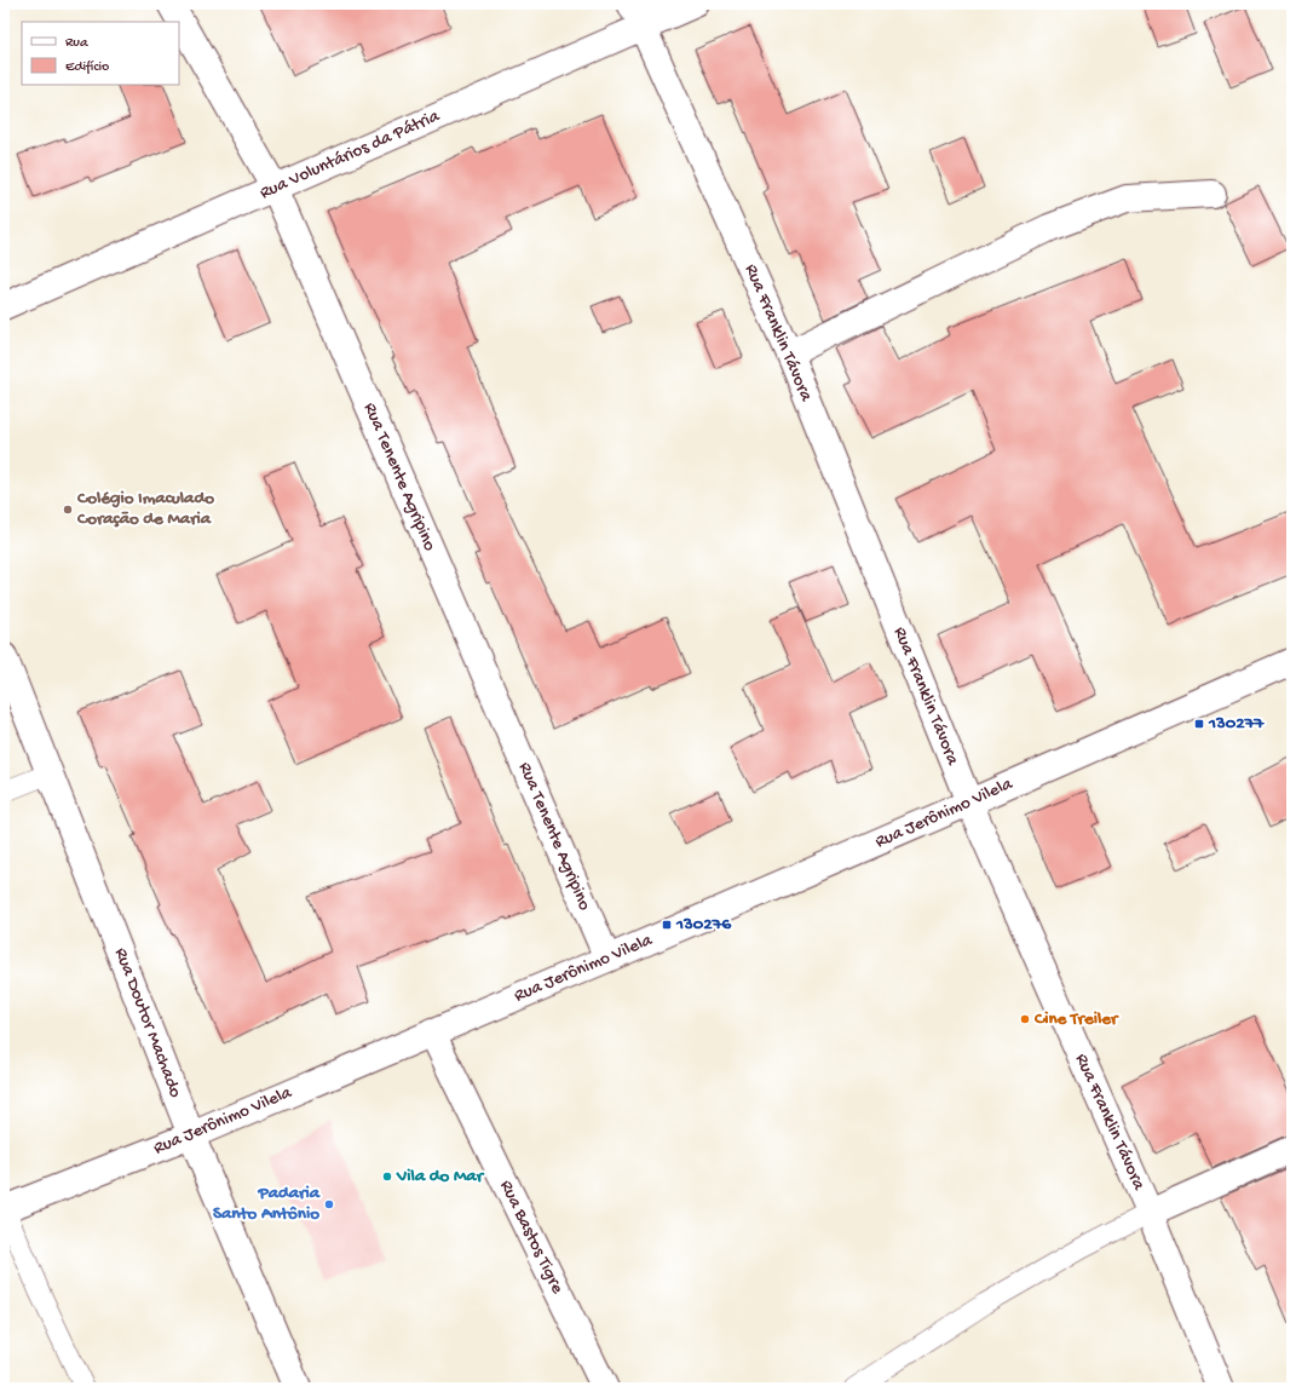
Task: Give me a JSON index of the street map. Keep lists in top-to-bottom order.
{
  "streets": {
    "street": [
      "Rua Voluntários da Pátria",
      "Rua Franklin Távora",
      "Rua Tenente Agripino",
      "Rua Jerônimo Vilela",
      "Rua Doutor Machado",
      "Rua Bastos Tigre"
    ]
  },
  "crossings": [
    ["Rua Voluntários da Pátria", "Rua Franklin Távora"],
    ["Rua Voluntários da Pátria", "Rua Tenente Agripino"],
    ["Rua Franklin Távora", "Rua Jerônimo Vilela"],
    ["Rua Tenente Agripino", "Rua Jerônimo Vilela"],
    ["Rua Jerônimo Vilela", "Rua Doutor Machado"],
    ["Rua Jerônimo Vilela", "Rua Bastos Tigre"]
  ],
  "places": {
    "other": [
      "Colégio Imaculado Coração de Maria",
      "Cine Treiler",
      "Vila do Mar",
      "Padaria Santo Antônio"
    ],
    "transit": ["130277", "130276"]
  },
  "legend": ["Rua", "Edifício"]
}
